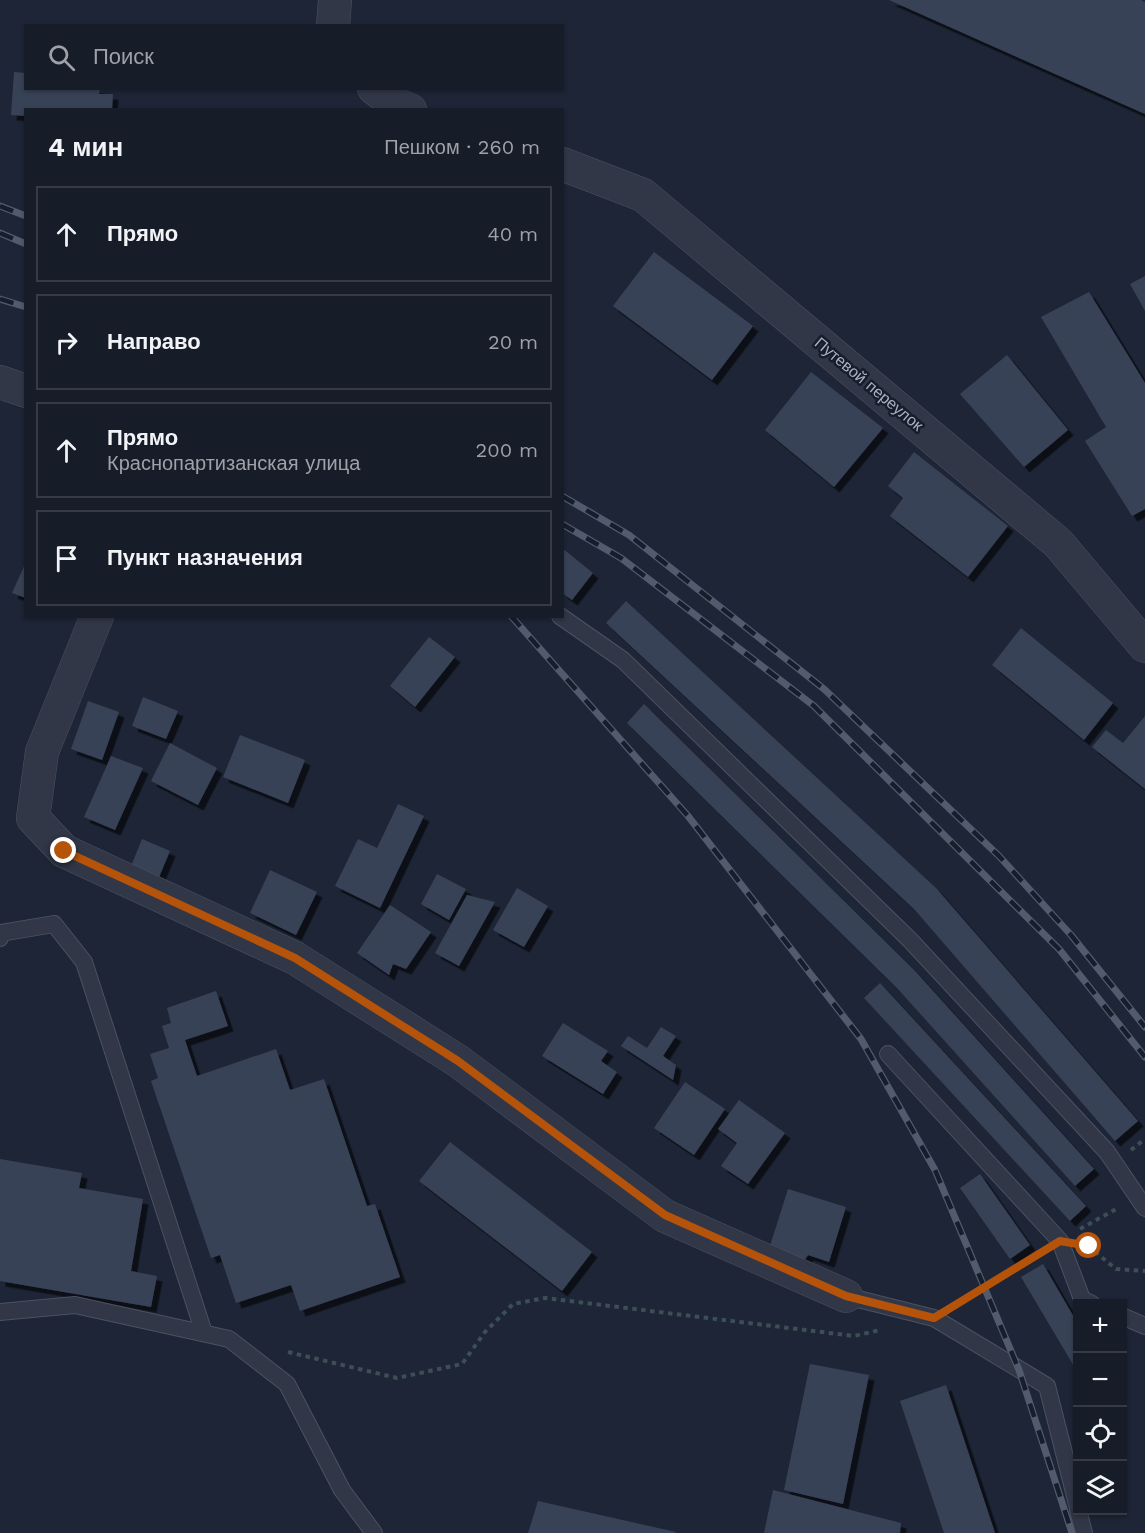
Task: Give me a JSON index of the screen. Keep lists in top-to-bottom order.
{
  "streets": {
    "street": ["Путевой переулок"]
  },
  "page": {
    "search": "Поиск",
    "heading": ["4 мин", "Пешком · 260 m"],
    "list": [
      ["Прямо", "40 m"],
      ["Направо", "20 m"],
      ["Прямо", "Краснопартизанская улица", "200 m"],
      "Пункт назначения"
    ],
    "map_buttons": ["+", "−"]
  }
}
